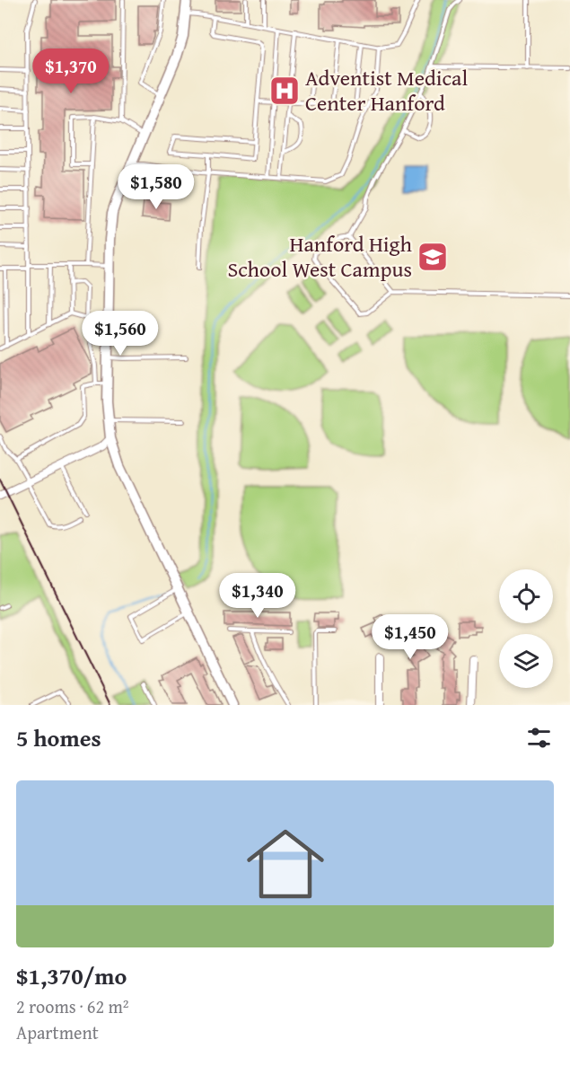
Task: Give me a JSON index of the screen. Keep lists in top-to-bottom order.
{
  "places": {
    "hospital": ["Adventist Medical Center Hanford"],
    "school or university": ["Hanford High School West Campus"]
  },
  "page": {
    "price": [
      "$1,370",
      "$1,580",
      "$1,560",
      "$1,340",
      "$1,450"
    ],
    "heading": "5 homes",
    "list": [
      {
        "name": "$1,370/mo",
        "note": "2 rooms · 62 m² · Apartment"
      }
    ]
  }
}
